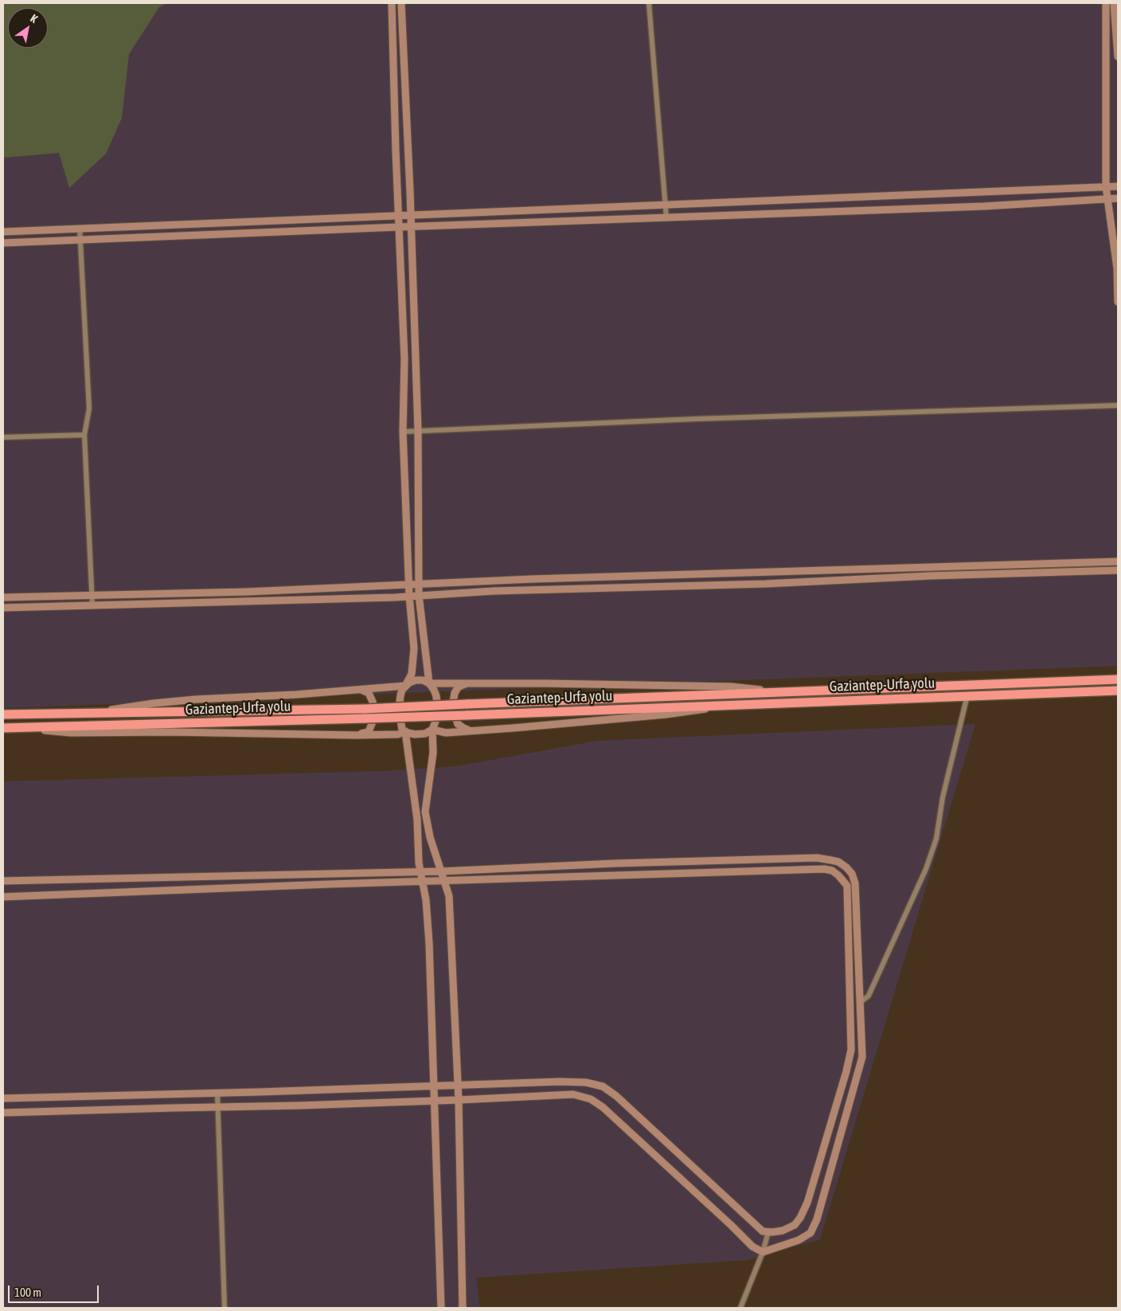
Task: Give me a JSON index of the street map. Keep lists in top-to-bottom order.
{
  "streets": {
    "highway": ["Gaziantep-Urfa yolu"]
  },
  "scale_bar": "100 m",
  "north": "top right"
}
